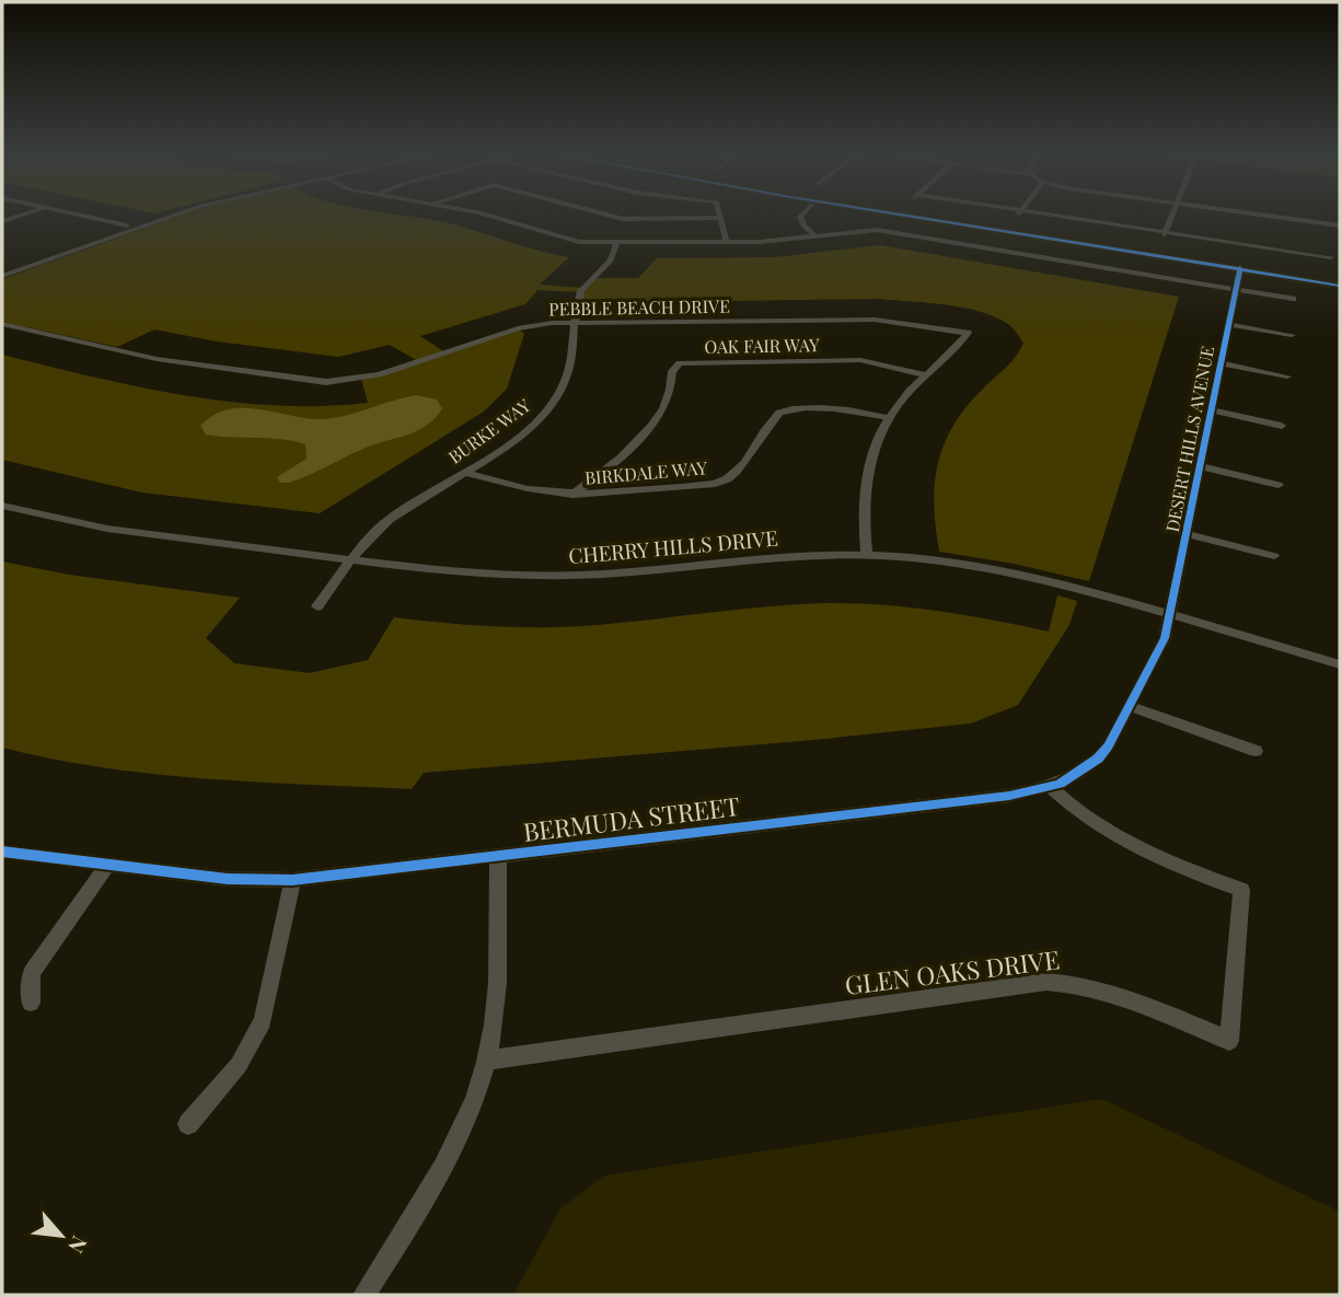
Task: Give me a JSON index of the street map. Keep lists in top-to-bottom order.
{
  "streets": {
    "street": [
      "PEBBLE BEACH DRIVE",
      "OAK FAIR WAY",
      "BURKE WAY",
      "DESERT HILLS AVENUE",
      "BIRKDALE WAY",
      "CHERRY HILLS DRIVE",
      "BERMUDA STREET",
      "GLEN OAKS DRIVE"
    ]
  },
  "crossings": [
    ["PEBBLE BEACH DRIVE", "OAK FAIR WAY"],
    ["PEBBLE BEACH DRIVE", "BURKE WAY"],
    ["OAK FAIR WAY", "BIRKDALE WAY"],
    ["BURKE WAY", "BIRKDALE WAY"],
    ["BURKE WAY", "CHERRY HILLS DRIVE"],
    ["DESERT HILLS AVENUE", "CHERRY HILLS DRIVE"],
    ["DESERT HILLS AVENUE", "BERMUDA STREET"],
    ["CHERRY HILLS DRIVE", "BERMUDA STREET"],
    ["BERMUDA STREET", "GLEN OAKS DRIVE"]
  ],
  "north": "bottom right"
}
